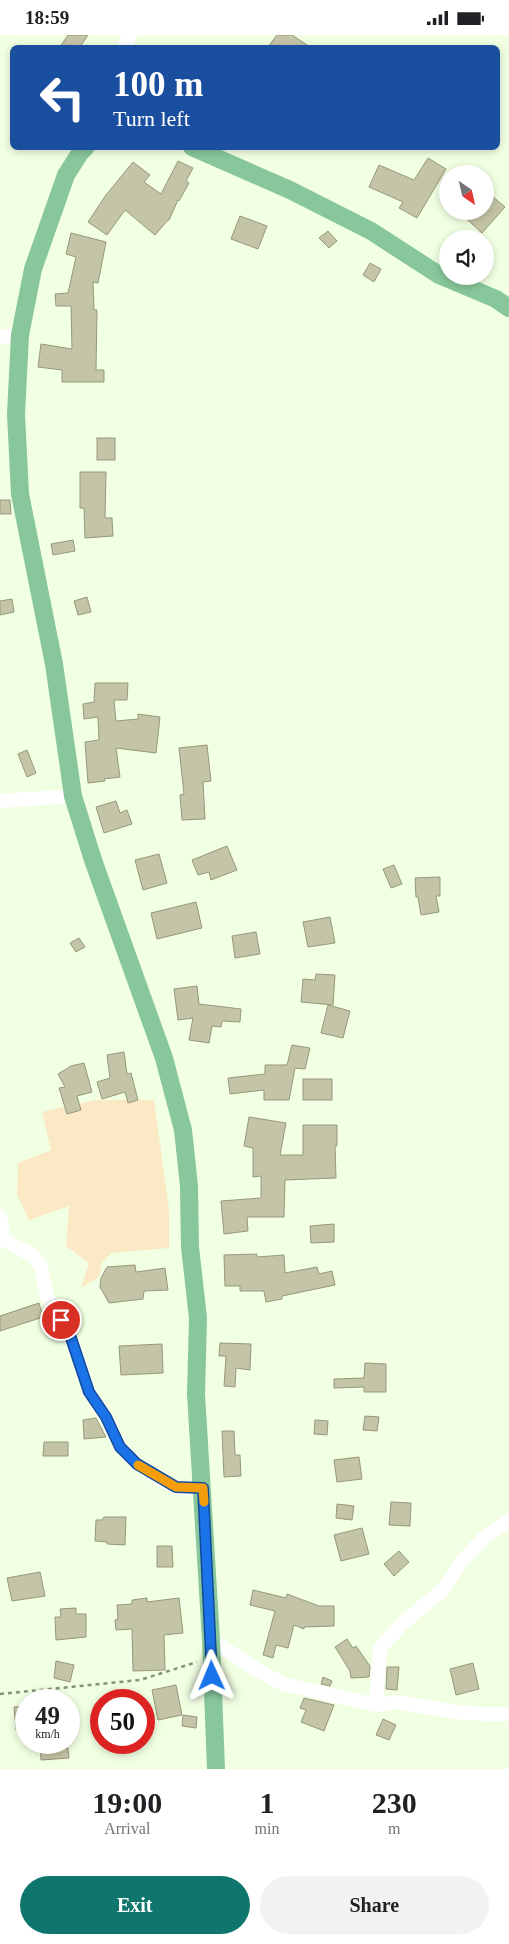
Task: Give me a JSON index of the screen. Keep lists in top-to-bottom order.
{
  "north": "bottom right",
  "page": {
    "status": "18:59",
    "turn": ["100 m", "Turn left"],
    "speed": "49 km/h",
    "limit": "50",
    "eta": [
      "19:00",
      "Arrival",
      "1",
      "min",
      "230",
      "m"
    ],
    "buttons": ["Exit", "Share"]
  }
}
